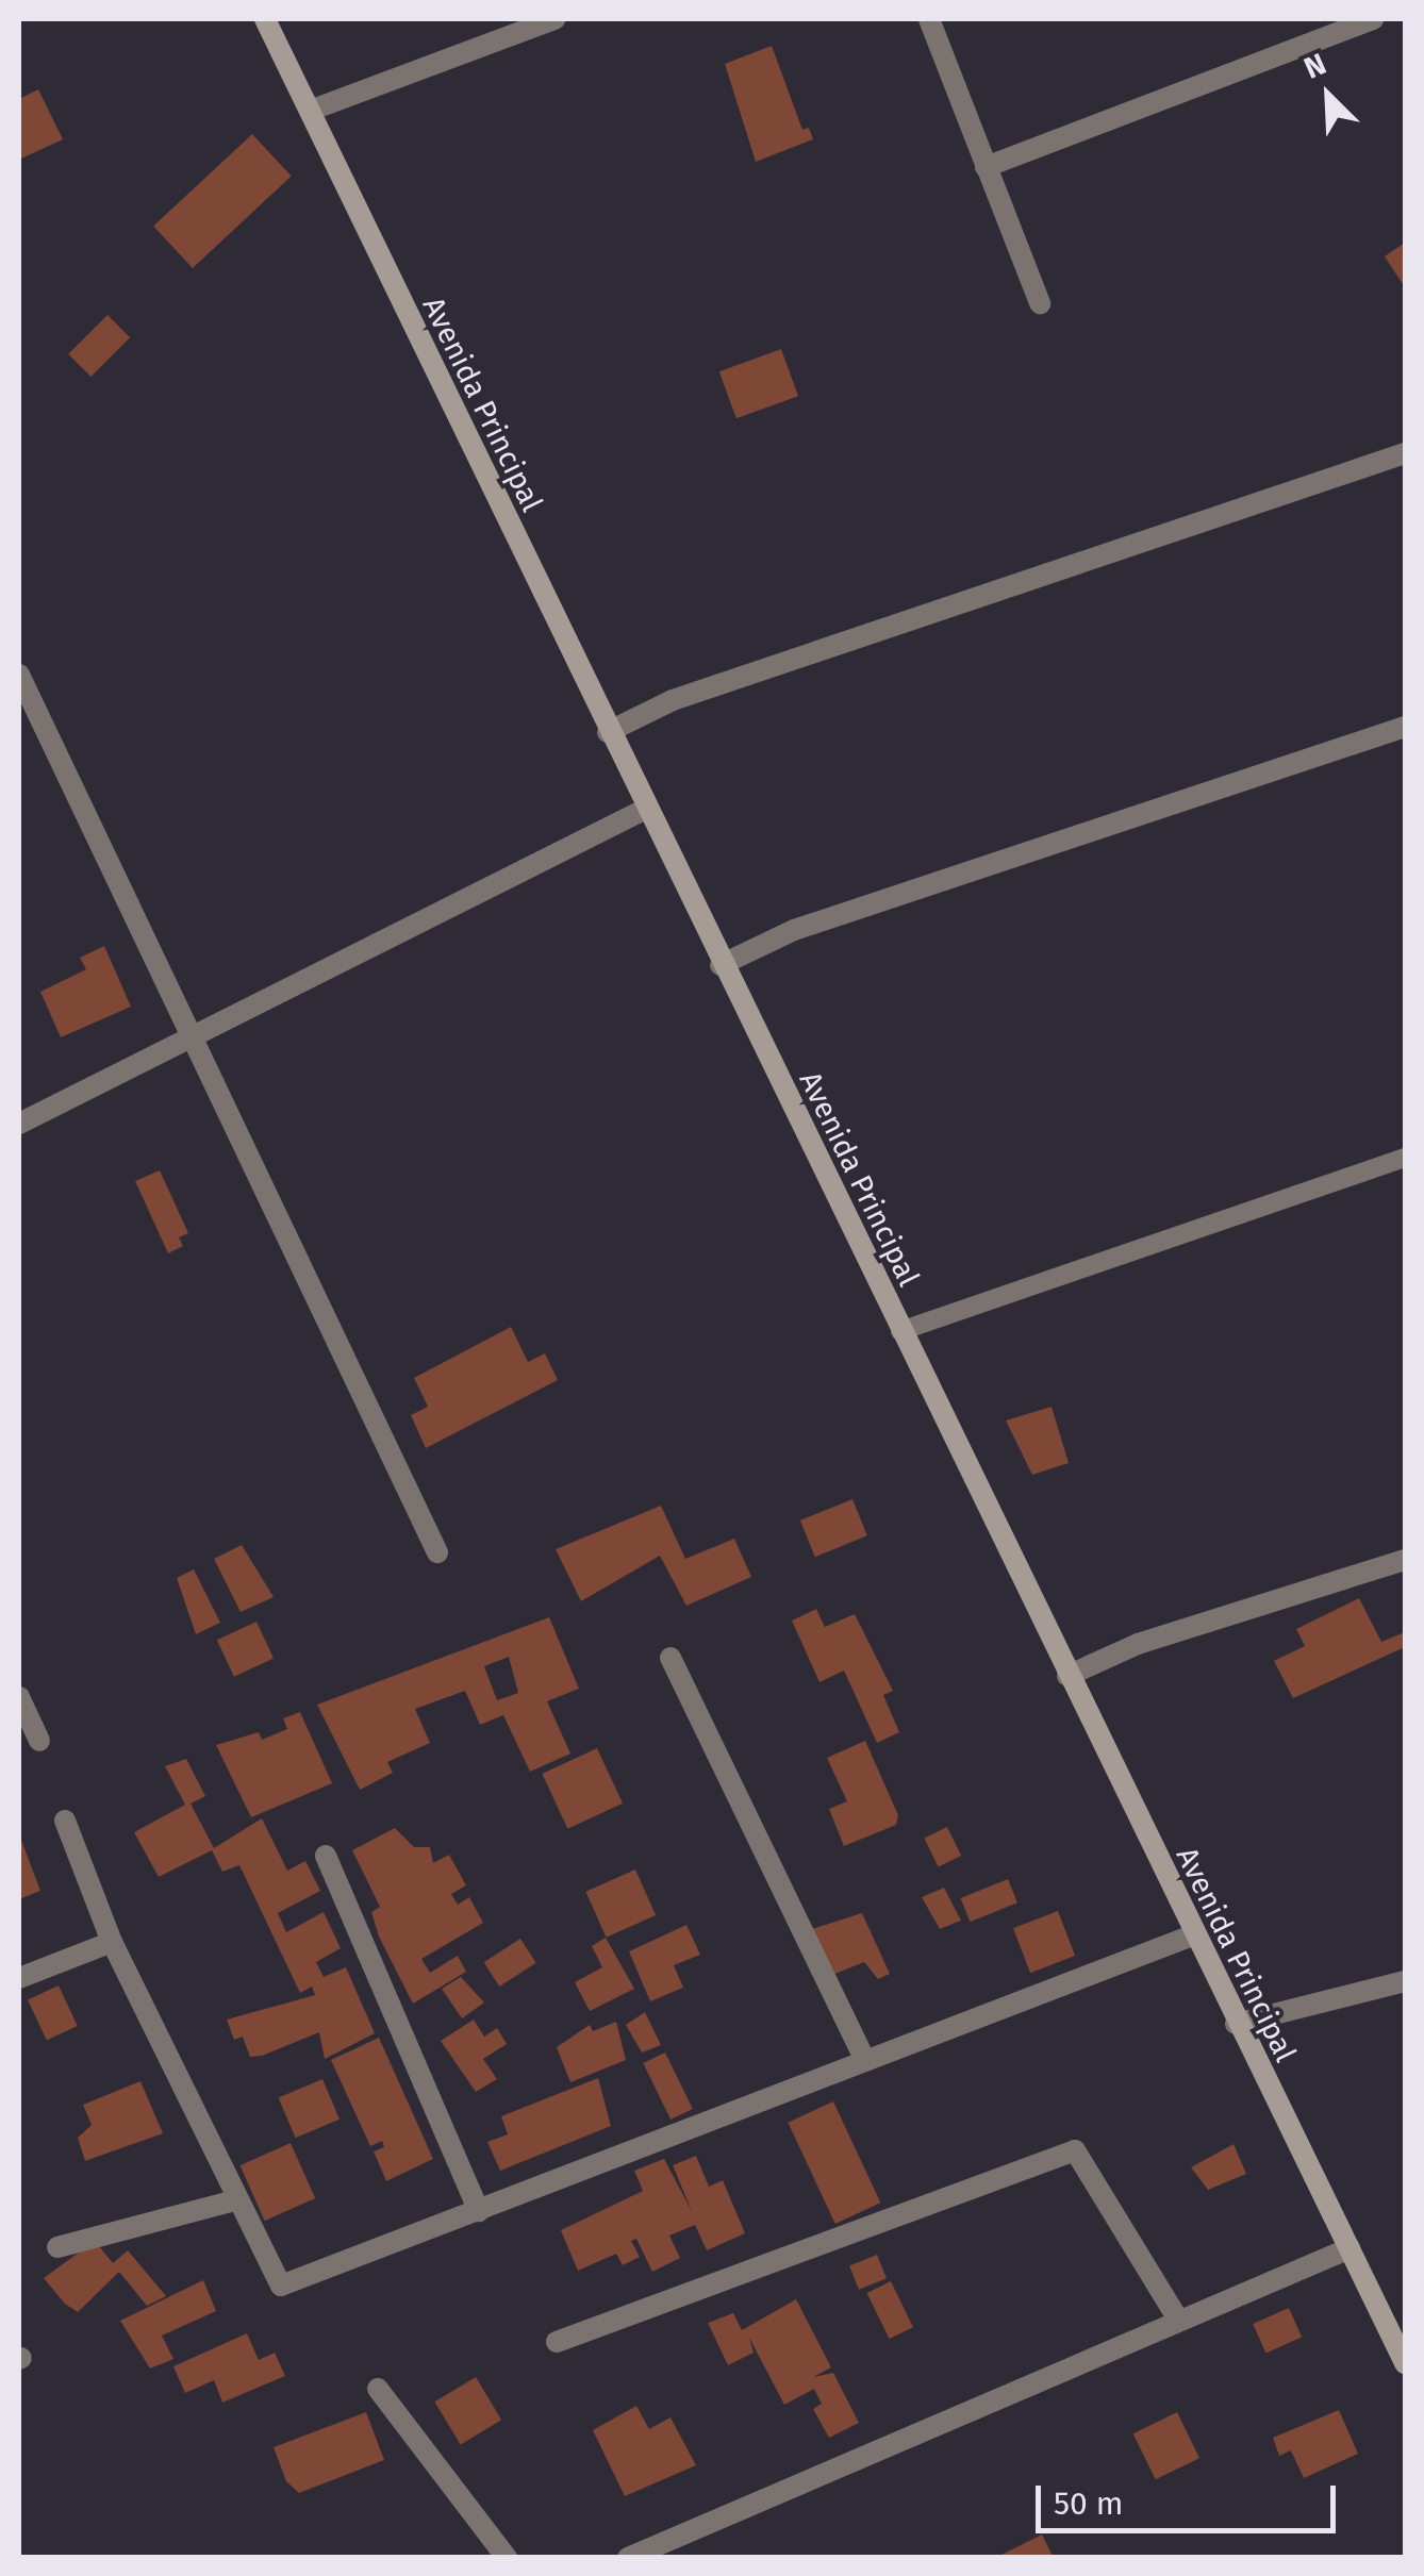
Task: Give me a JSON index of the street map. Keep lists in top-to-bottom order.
{
  "streets": {
    "street": ["Avenida Principal"]
  },
  "scale_bar": "50 m",
  "north": "top left"
}
